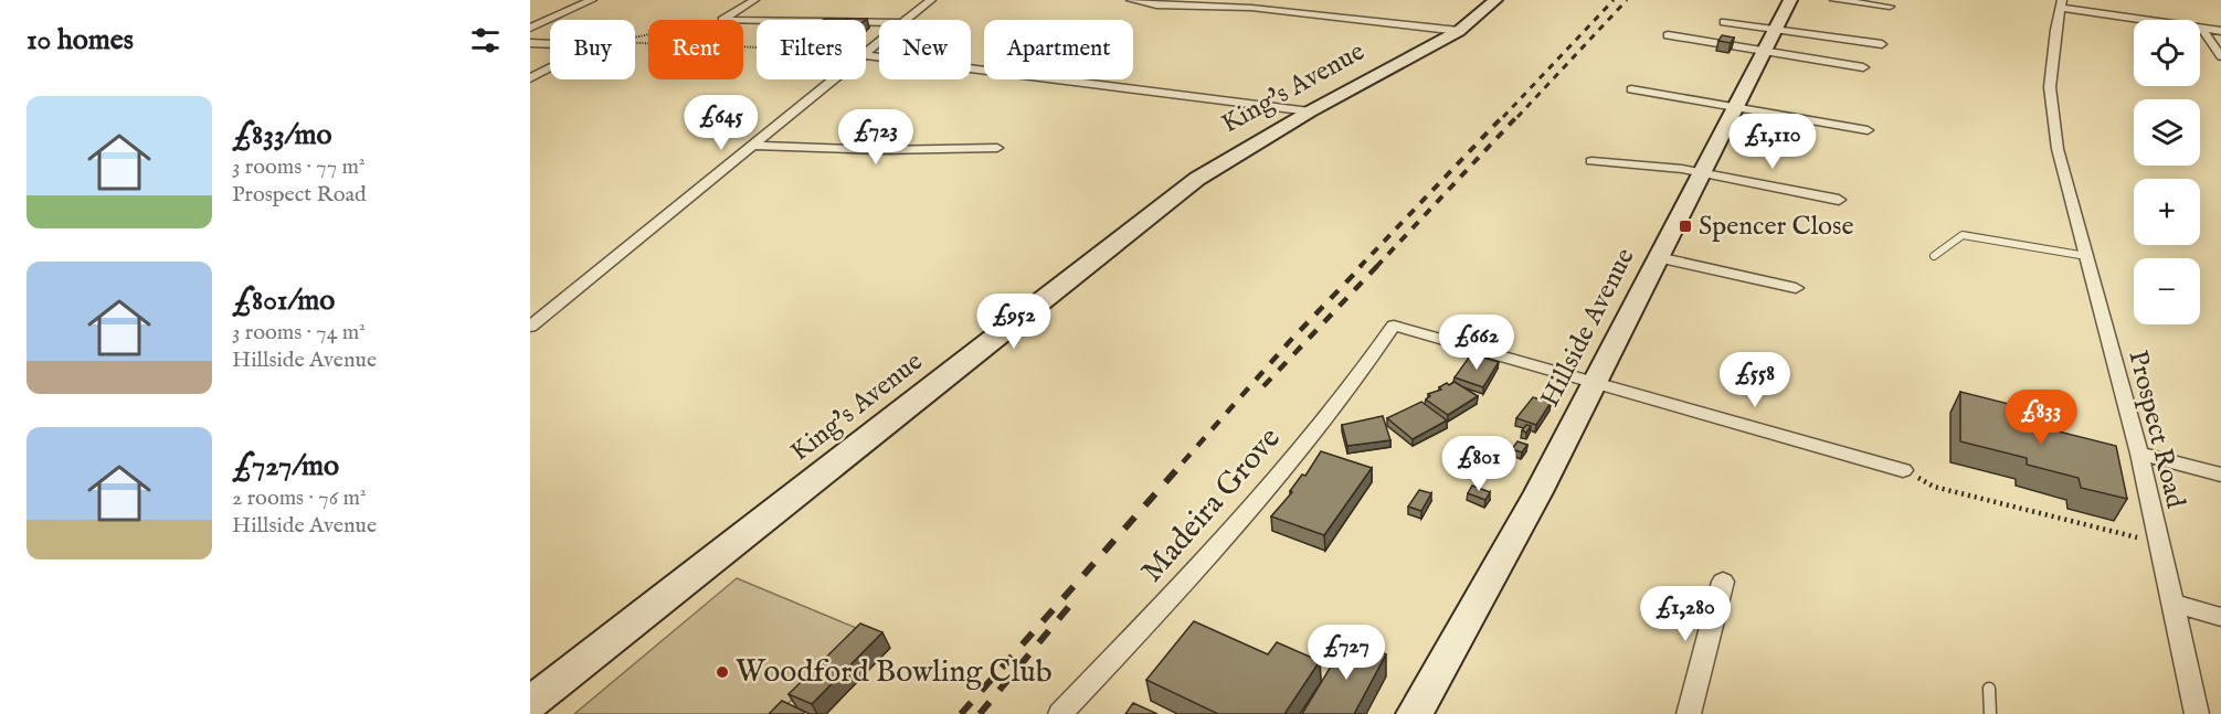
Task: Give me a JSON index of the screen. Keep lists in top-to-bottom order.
{
  "streets": {
    "street": [
      "King's Avenue",
      "Hillside Avenue",
      "Prospect Road",
      "Madeira Grove"
    ]
  },
  "crossings": [
    ["Hillside Avenue", "Madeira Grove"]
  ],
  "places": {
    "transit": ["Spencer Close"],
    "other": ["Woodford Bowling Club"]
  },
  "page": {
    "heading": "10 homes",
    "map_buttons": ["+", "−"],
    "chip": [
      "Buy",
      "Rent",
      "Filters",
      "New",
      "Apartment"
    ],
    "list": [
      {
        "name": "£833/mo",
        "note": "3 rooms · 77 m² · Prospect Road"
      },
      {
        "name": "£801/mo",
        "note": "3 rooms · 74 m² · Hillside Avenue"
      },
      {
        "name": "£727/mo",
        "note": "2 rooms · 76 m² · Hillside Avenue"
      }
    ],
    "price": [
      "£645",
      "£723",
      "£1,110",
      "£952",
      "£662",
      "£558",
      "£833",
      "£801",
      "£1,280",
      "£727"
    ]
  }
}
